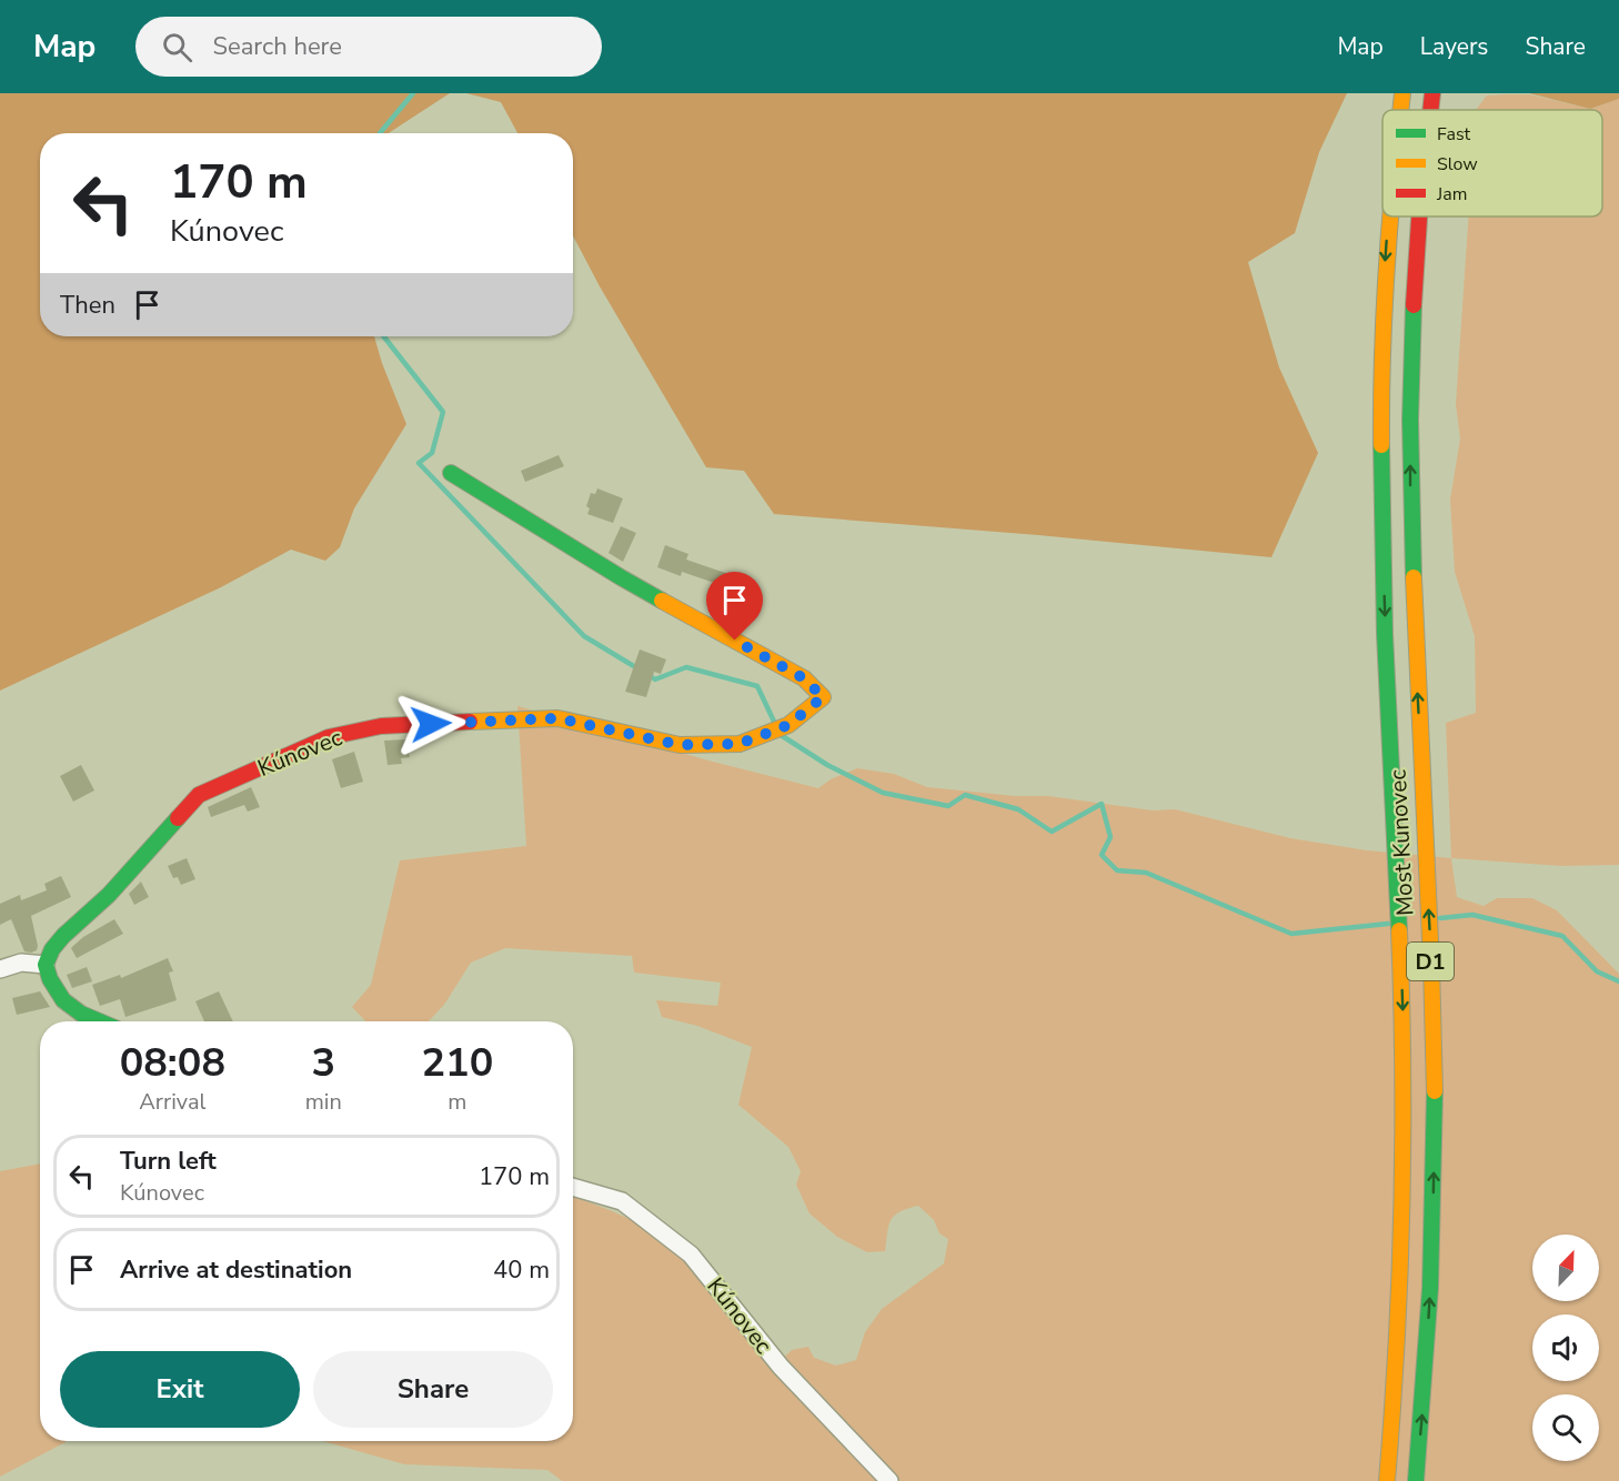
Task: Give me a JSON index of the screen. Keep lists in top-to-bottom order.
{
  "streets": {
    "main road": ["Kúnovec", "Most Kunovec", "D1"]
  },
  "legend": ["Fast", "Slow", "Jam"],
  "north": "top right",
  "page": {
    "header": "Map",
    "search": "Search here",
    "nav": ["Map", "Layers", "Share"],
    "turn": ["170 m", "Kúnovec"],
    "then": "Then",
    "eta": [
      "08:08",
      "Arrival",
      "3",
      "min",
      "210",
      "m"
    ],
    "list": [
      {
        "name": "Turn left",
        "note": "Kúnovec",
        "value": "170 m"
      },
      {
        "name": "Arrive at destination",
        "value": "40 m"
      }
    ],
    "buttons": ["Exit", "Share"]
  }
}
